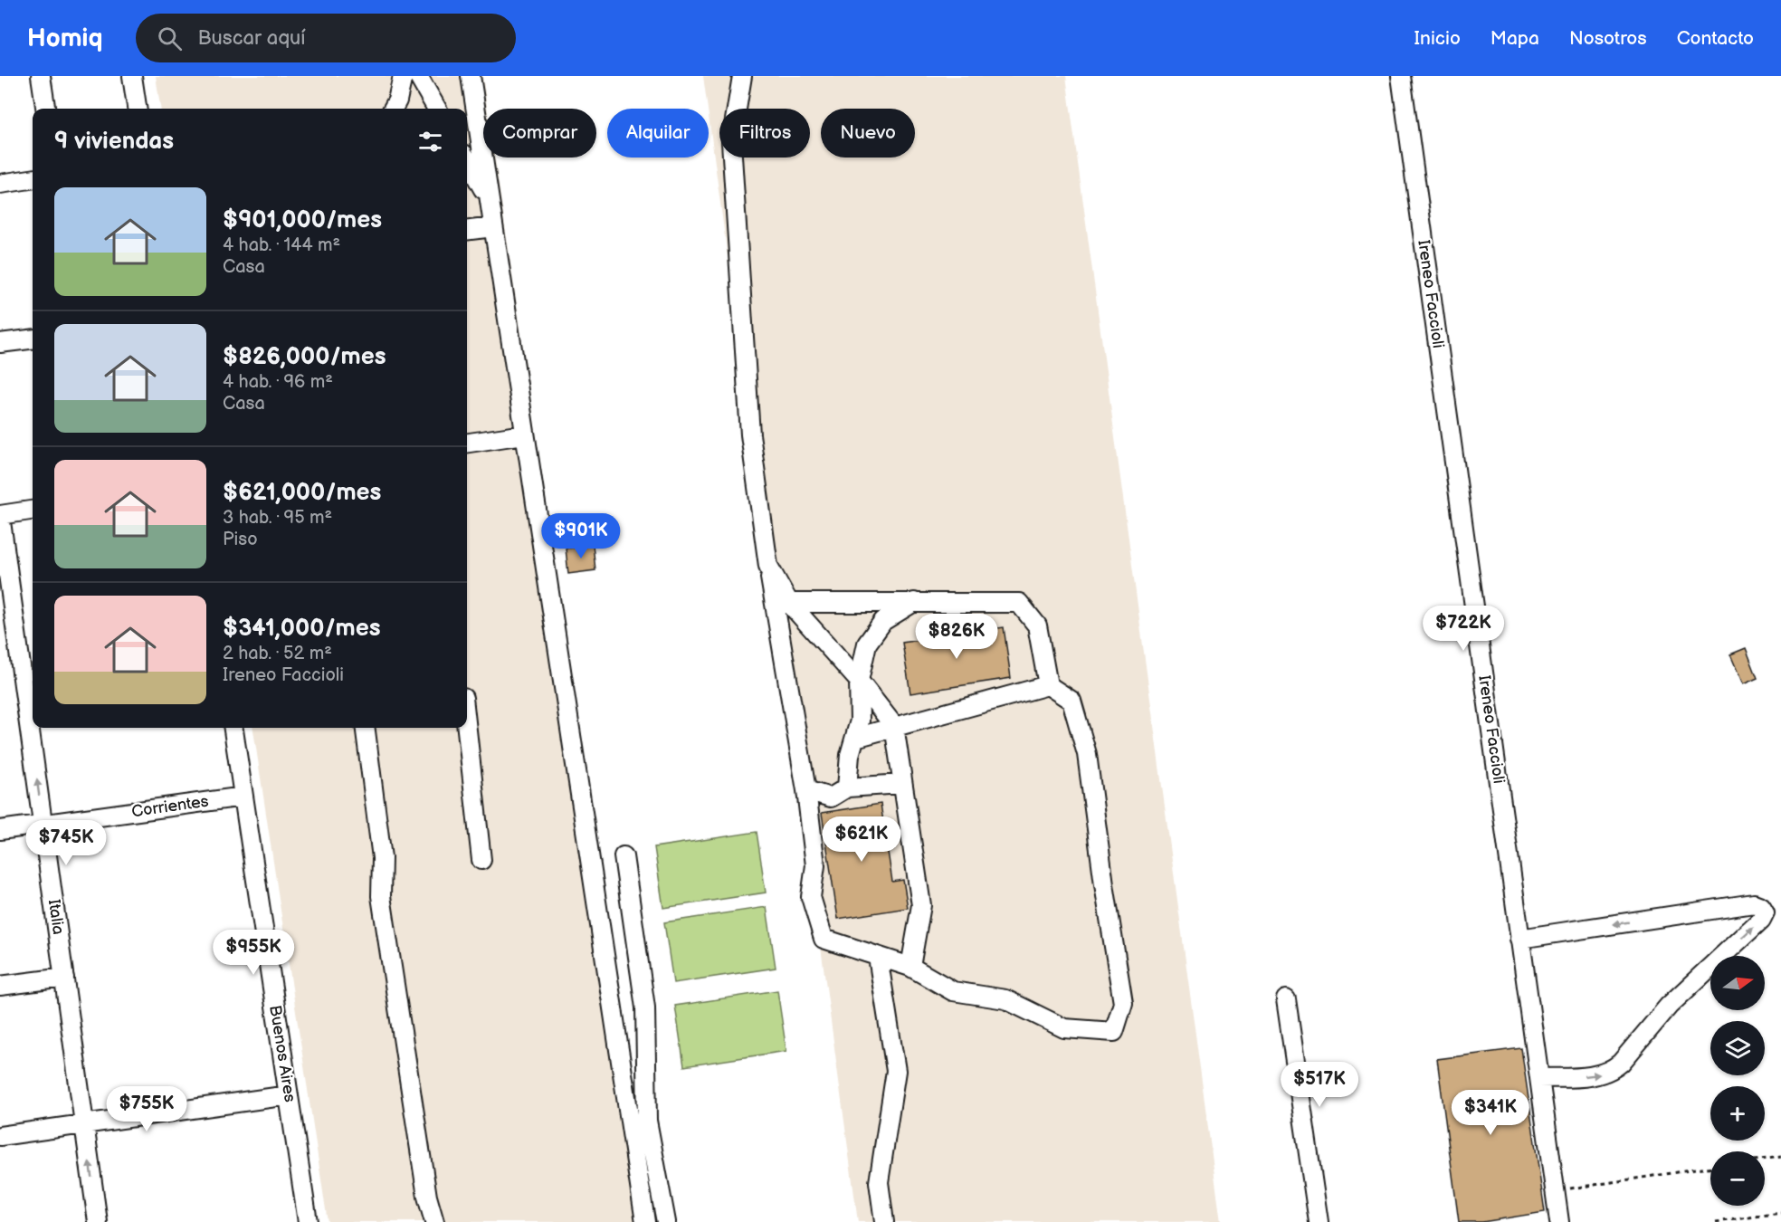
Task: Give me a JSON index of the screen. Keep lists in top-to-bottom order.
{
  "streets": {
    "street": [
      "Ireneo Faccioli",
      "Corrientes",
      "Italia",
      "Buenos Aires"
    ]
  },
  "crossings": [
    ["Corrientes", "Italia"],
    ["Corrientes", "Buenos Aires"]
  ],
  "north": "right",
  "page": {
    "header": "Homiq",
    "search": "Buscar aquí",
    "nav": [
      "Inicio",
      "Mapa",
      "Nosotros",
      "Contacto"
    ],
    "chip": [
      "Comprar",
      "Alquilar",
      "Filtros",
      "Nuevo"
    ],
    "heading": "9 viviendas",
    "list": [
      {
        "name": "$901,000/mes",
        "note": "4 hab. · 144 m² · Casa"
      },
      {
        "name": "$826,000/mes",
        "note": "4 hab. · 96 m² · Casa"
      },
      {
        "name": "$621,000/mes",
        "note": "3 hab. · 95 m² · Piso"
      },
      {
        "name": "$341,000/mes",
        "note": "2 hab. · 52 m² · Ireneo Faccioli"
      }
    ],
    "price": [
      "$901K",
      "$722K",
      "$826K",
      "$621K",
      "$745K",
      "$955K",
      "$517K",
      "$755K",
      "$341K"
    ],
    "map_buttons": ["+", "−"]
  }
}
